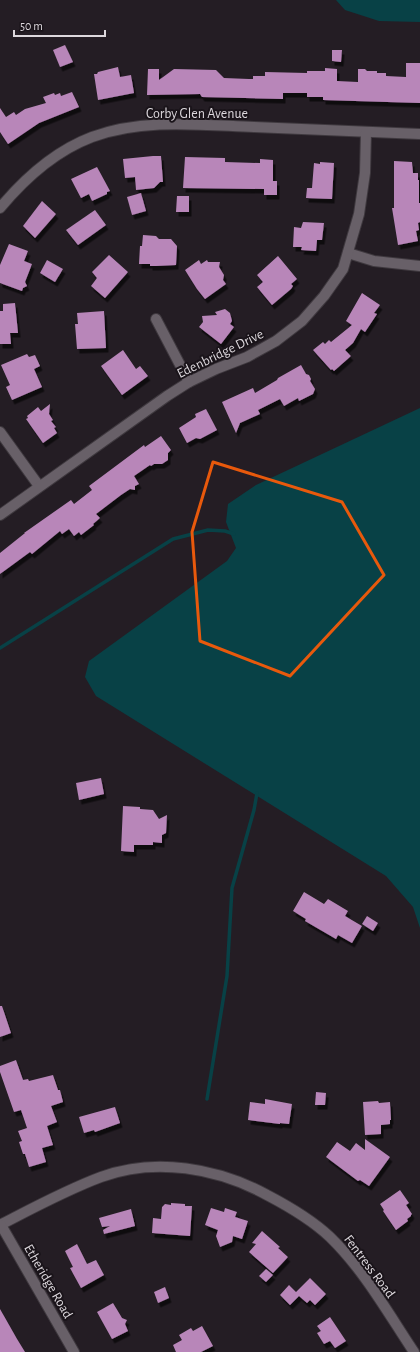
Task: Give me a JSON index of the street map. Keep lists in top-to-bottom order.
{
  "streets": {
    "street": [
      "Corby Glen Avenue",
      "Edenbridge Drive",
      "Fentress Road",
      "Etheridge Road"
    ]
  },
  "crossings": [
    ["Corby Glen Avenue", "Edenbridge Drive"],
    ["Fentress Road", "Etheridge Road"]
  ],
  "scale_bar": "50 m"
}
